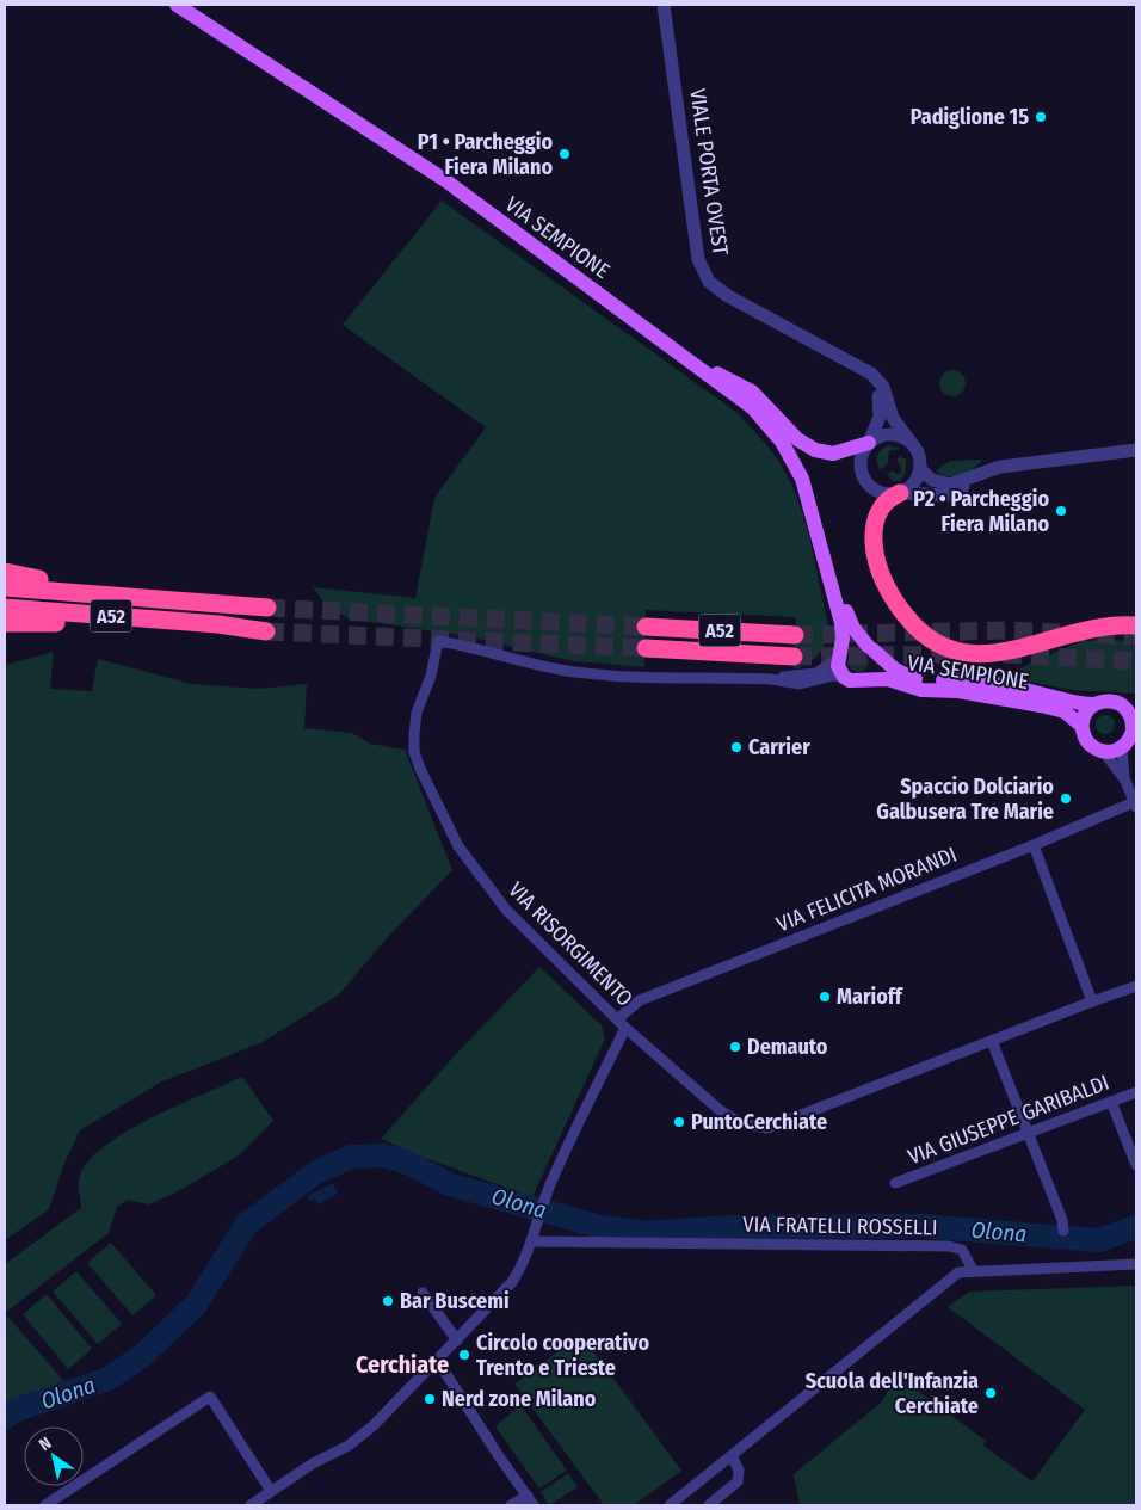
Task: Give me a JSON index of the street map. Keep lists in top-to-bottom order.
{
  "streets": {
    "highway": ["A52"],
    "main road": ["VIA SEMPIONE"],
    "street": [
      "VIALE PORTA OVEST",
      "VIA FELICITA MORANDI",
      "VIA RISORGIMENTO",
      "VIA GIUSEPPE GARIBALDI",
      "VIA FRATELLI ROSSELLI"
    ]
  },
  "crossings": [
    ["VIA SEMPIONE", "VIA RISORGIMENTO"],
    ["VIA FELICITA MORANDI", "VIA RISORGIMENTO"],
    ["VIA RISORGIMENTO", "VIA FRATELLI ROSSELLI"]
  ],
  "districts": ["Cerchiate"],
  "water": ["Olona"],
  "places": [
    "Padiglione 15",
    "P1 • Parcheggio Fiera Milano",
    "P2 • Parcheggio Fiera Milano",
    "Carrier",
    "Spaccio Dolciario Galbusera Tre Marie",
    "Marioff",
    "Demauto",
    "PuntoCerchiate",
    "Bar Buscemi",
    "Circolo cooperativo Trento e Trieste",
    "Scuola dell'Infanzia Cerchiate",
    "Nerd zone Milano"
  ],
  "north": "top left"
}
